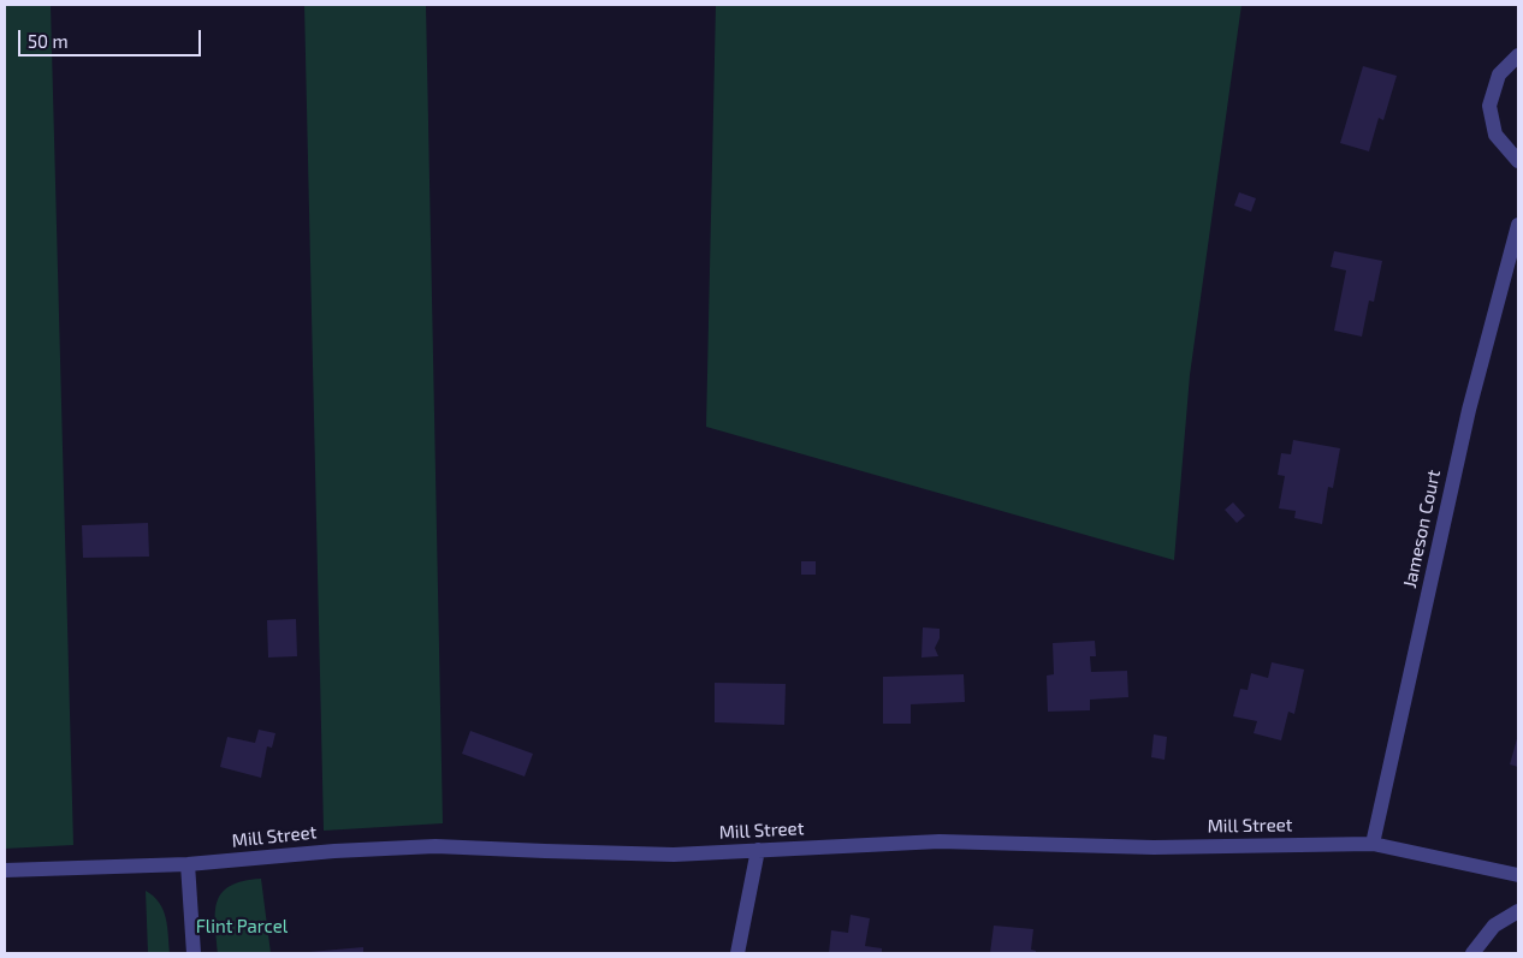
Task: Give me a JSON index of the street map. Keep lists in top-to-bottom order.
{
  "streets": {
    "street": ["Jameson Court", "Mill Street"]
  },
  "crossings": [
    ["Jameson Court", "Mill Street"]
  ],
  "parks": ["Flint Parcel"],
  "scale_bar": "50 m"
}
